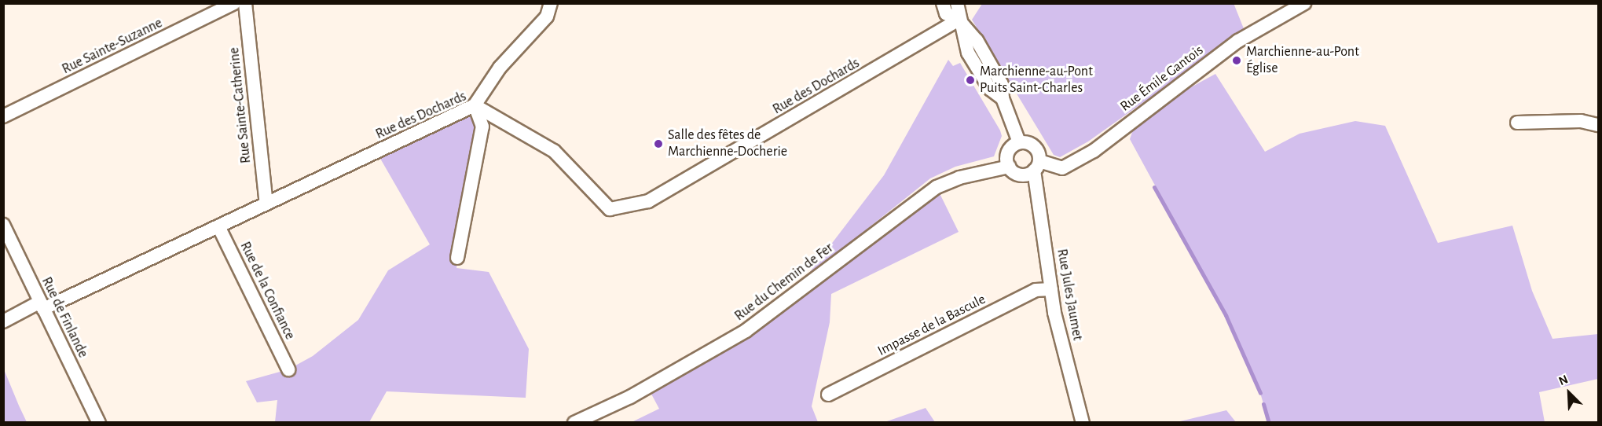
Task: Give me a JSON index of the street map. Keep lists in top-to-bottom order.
{
  "streets": {
    "street": [
      "Rue Sainte-Suzanne",
      "Rue Émile Gantois",
      "Rue des Dochards",
      "Rue Sainte-Catherine",
      "Rue du Chemin de Fer",
      "Rue de la Confiance",
      "Rue Jules Jaumet",
      "Rue de Finlande",
      "Impasse de la Bascule"
    ]
  },
  "crossings": [
    ["Rue Émile Gantois", "Rue du Chemin de Fer"],
    ["Rue Émile Gantois", "Rue Jules Jaumet"],
    ["Rue des Dochards", "Rue Sainte-Catherine"],
    ["Rue des Dochards", "Rue de la Confiance"],
    ["Rue des Dochards", "Rue de Finlande"],
    ["Rue du Chemin de Fer", "Rue Jules Jaumet"],
    ["Rue Jules Jaumet", "Impasse de la Bascule"]
  ],
  "places": ["Marchienne-au-Pont Église", "Marchienne-au-Pont Puits Saint-Charles", "Salle des fêtes de Marchienne-Docherie"],
  "north": "top left"
}
